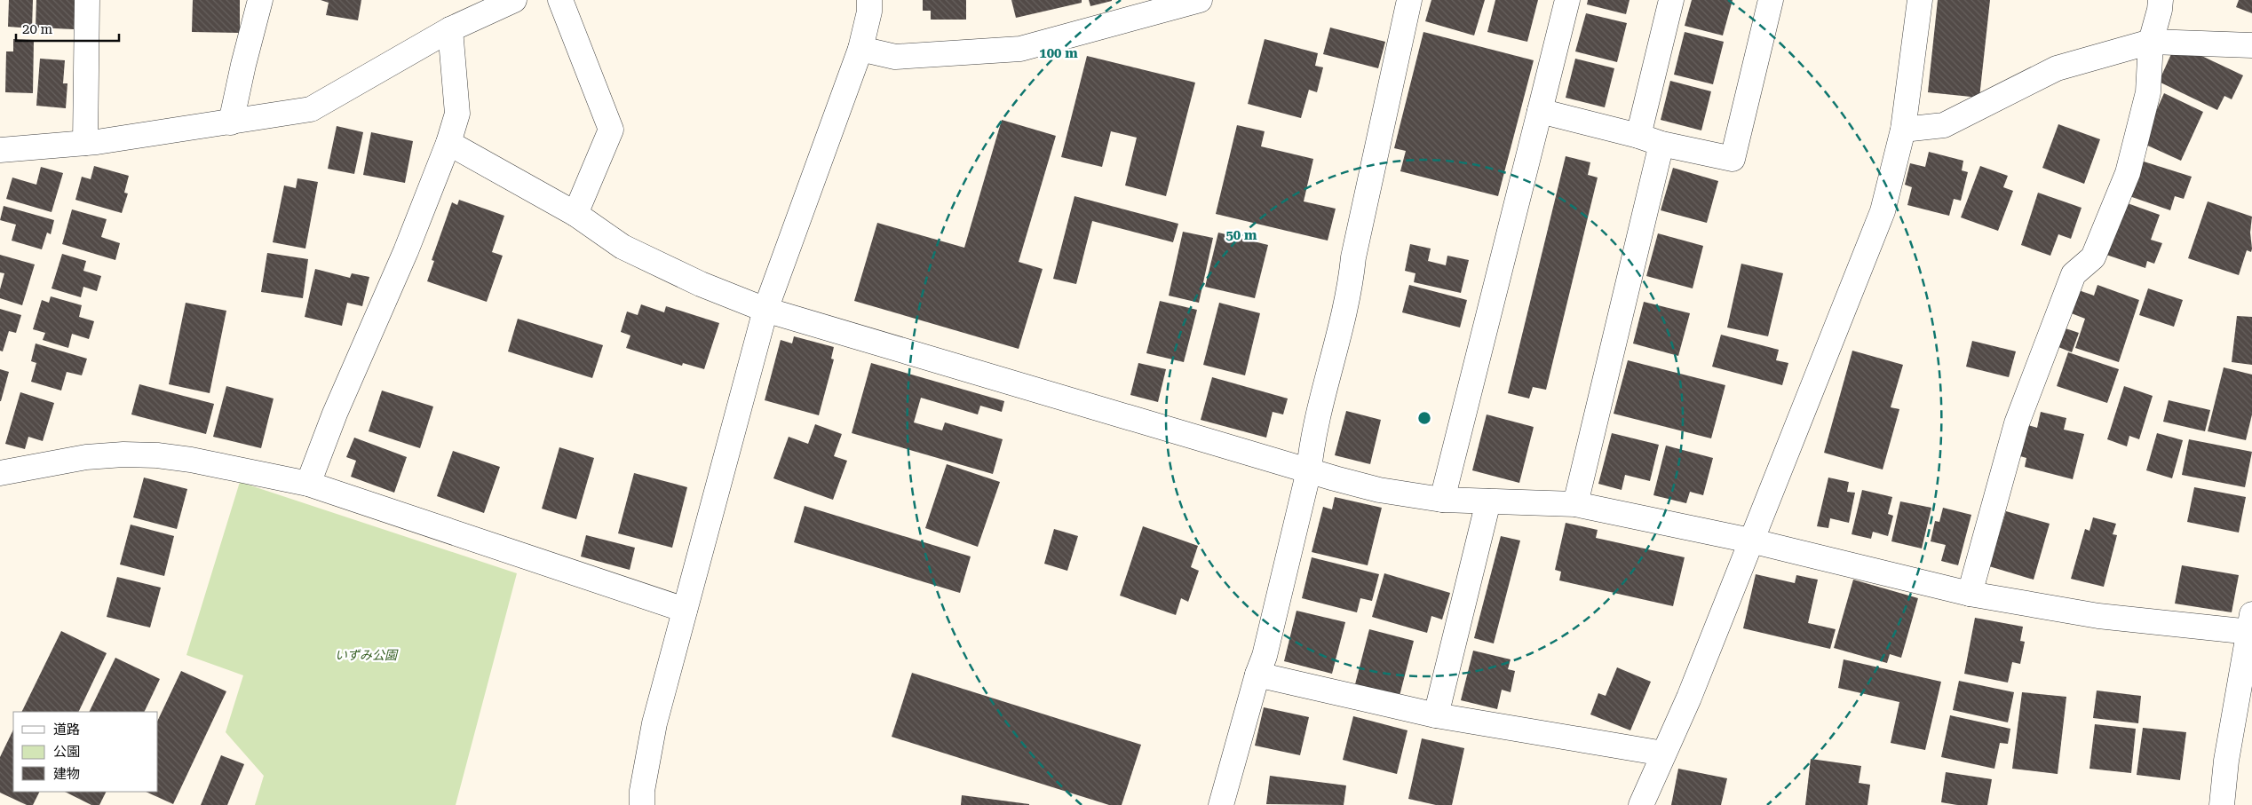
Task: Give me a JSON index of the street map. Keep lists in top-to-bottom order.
{
  "parks": ["いずみ公園"],
  "legend": ["道路", "公園", "建物"],
  "scale_bar": "20 m",
  "rings": ["100 m", "50 m"]
}
